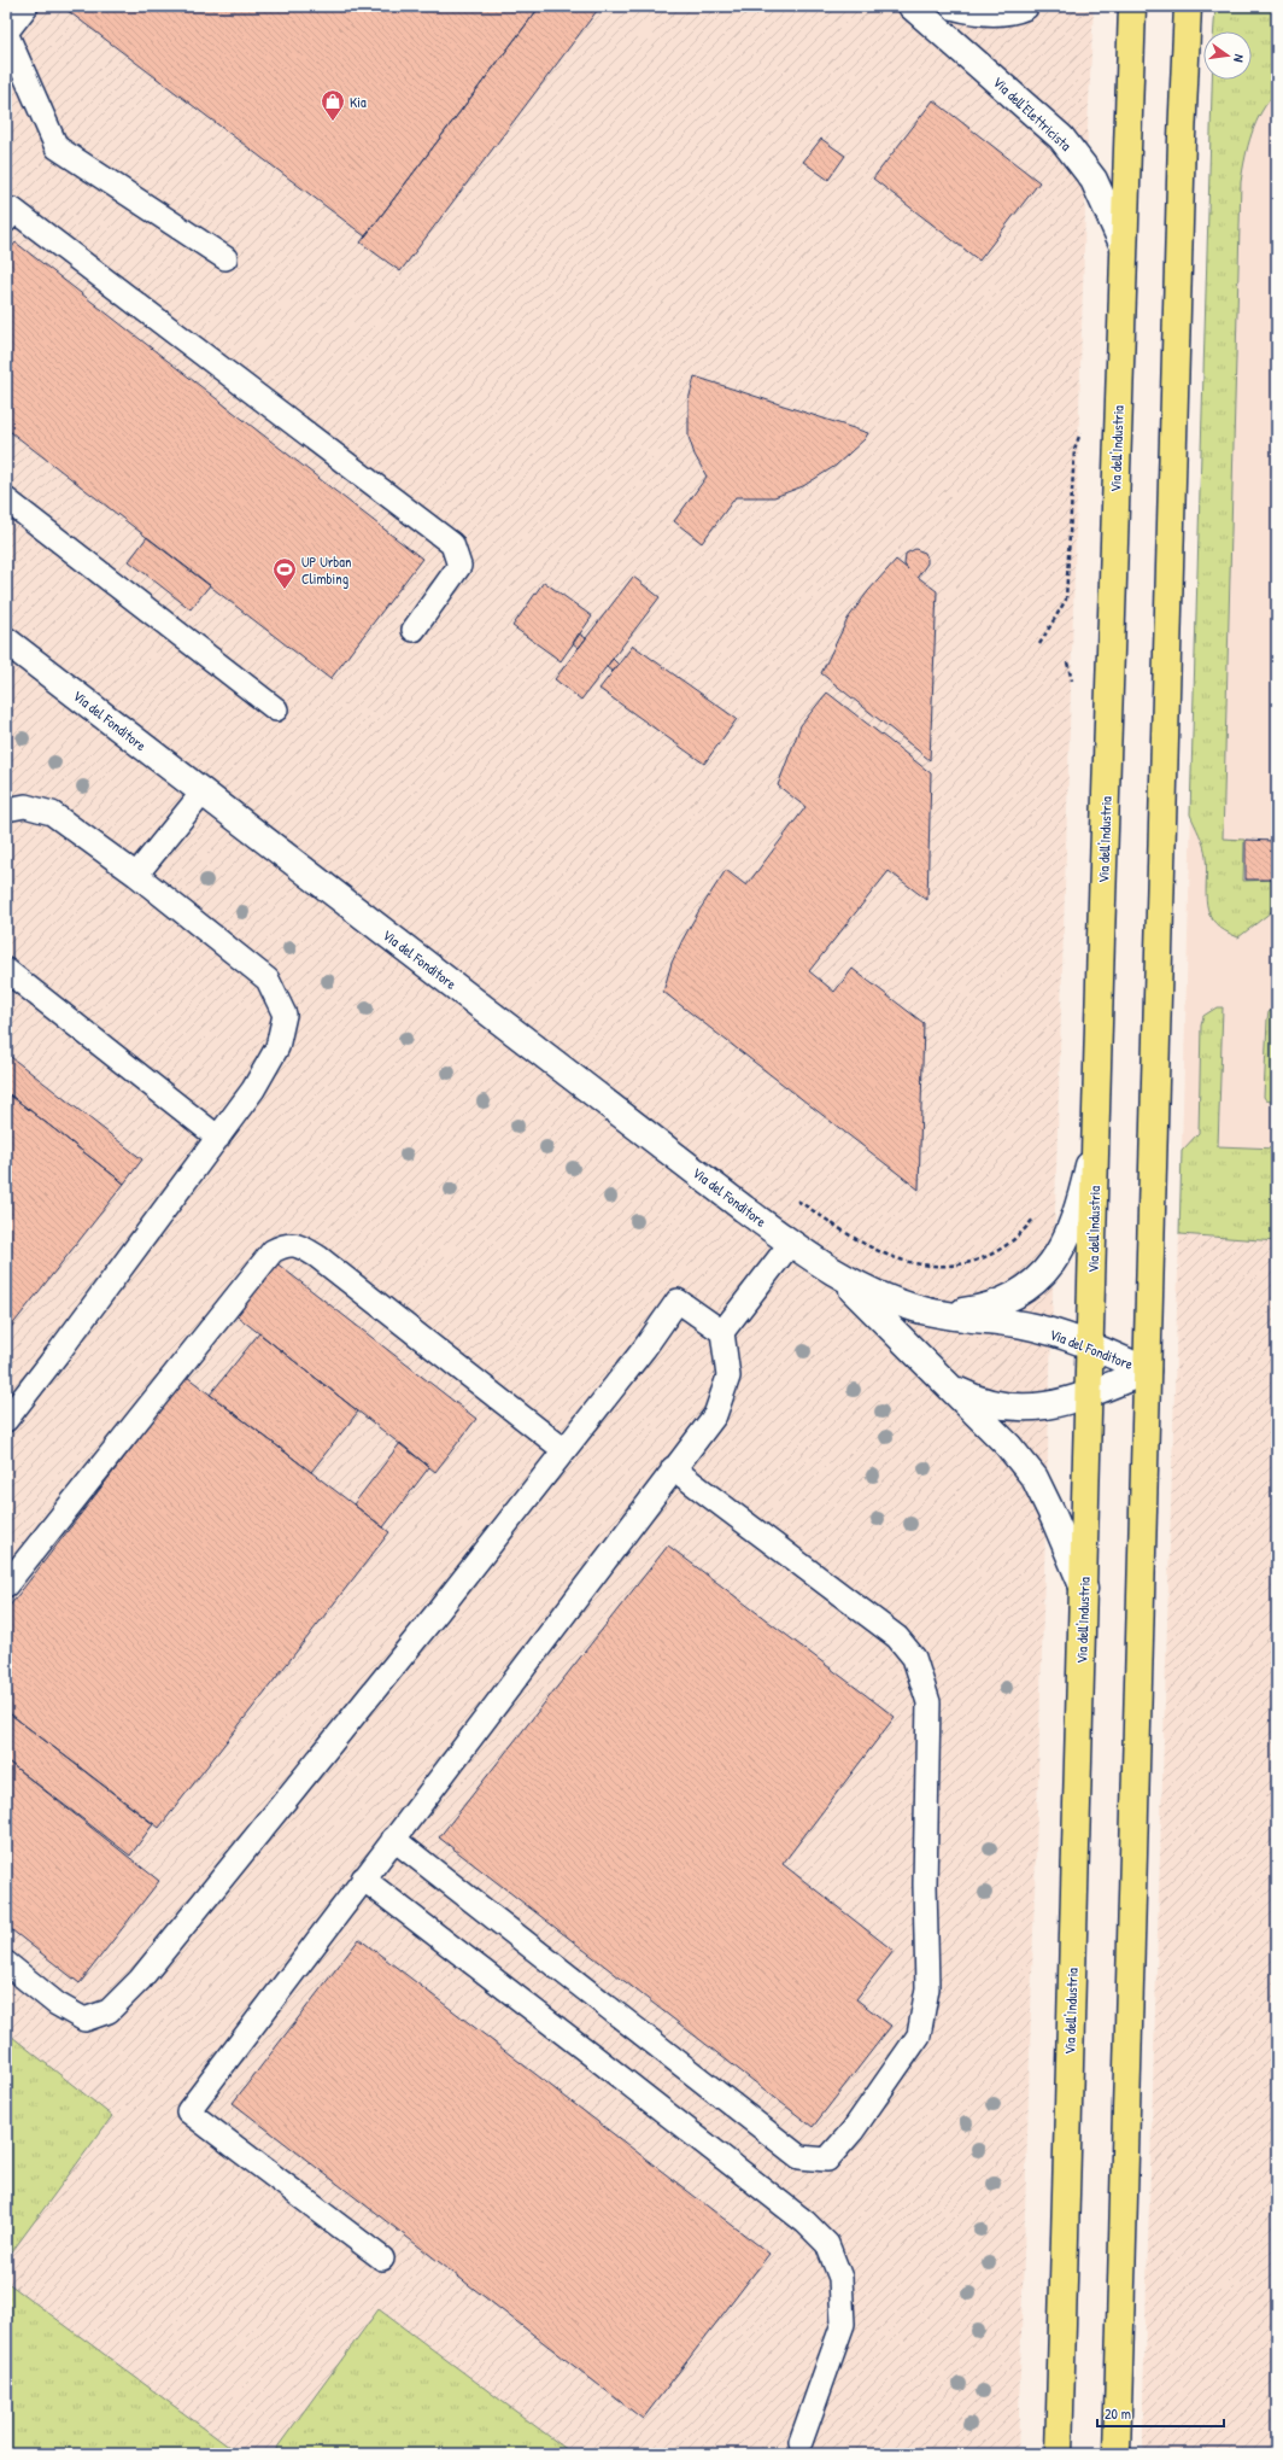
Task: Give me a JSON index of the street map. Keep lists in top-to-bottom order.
{
  "streets": {
    "main road": ["Via dell'Industria"],
    "street": ["Via dell'Elettricista", "Via del Fonditore"]
  },
  "crossings": [
    ["Via dell'Elettricista", "Via dell'Industria"],
    ["Via dell'Industria", "Via del Fonditore"]
  ],
  "places": {
    "shop": ["Kia"],
    "sports": ["UP Urban Climbing"]
  },
  "scale_bar": "20 m",
  "north": "right"
}
